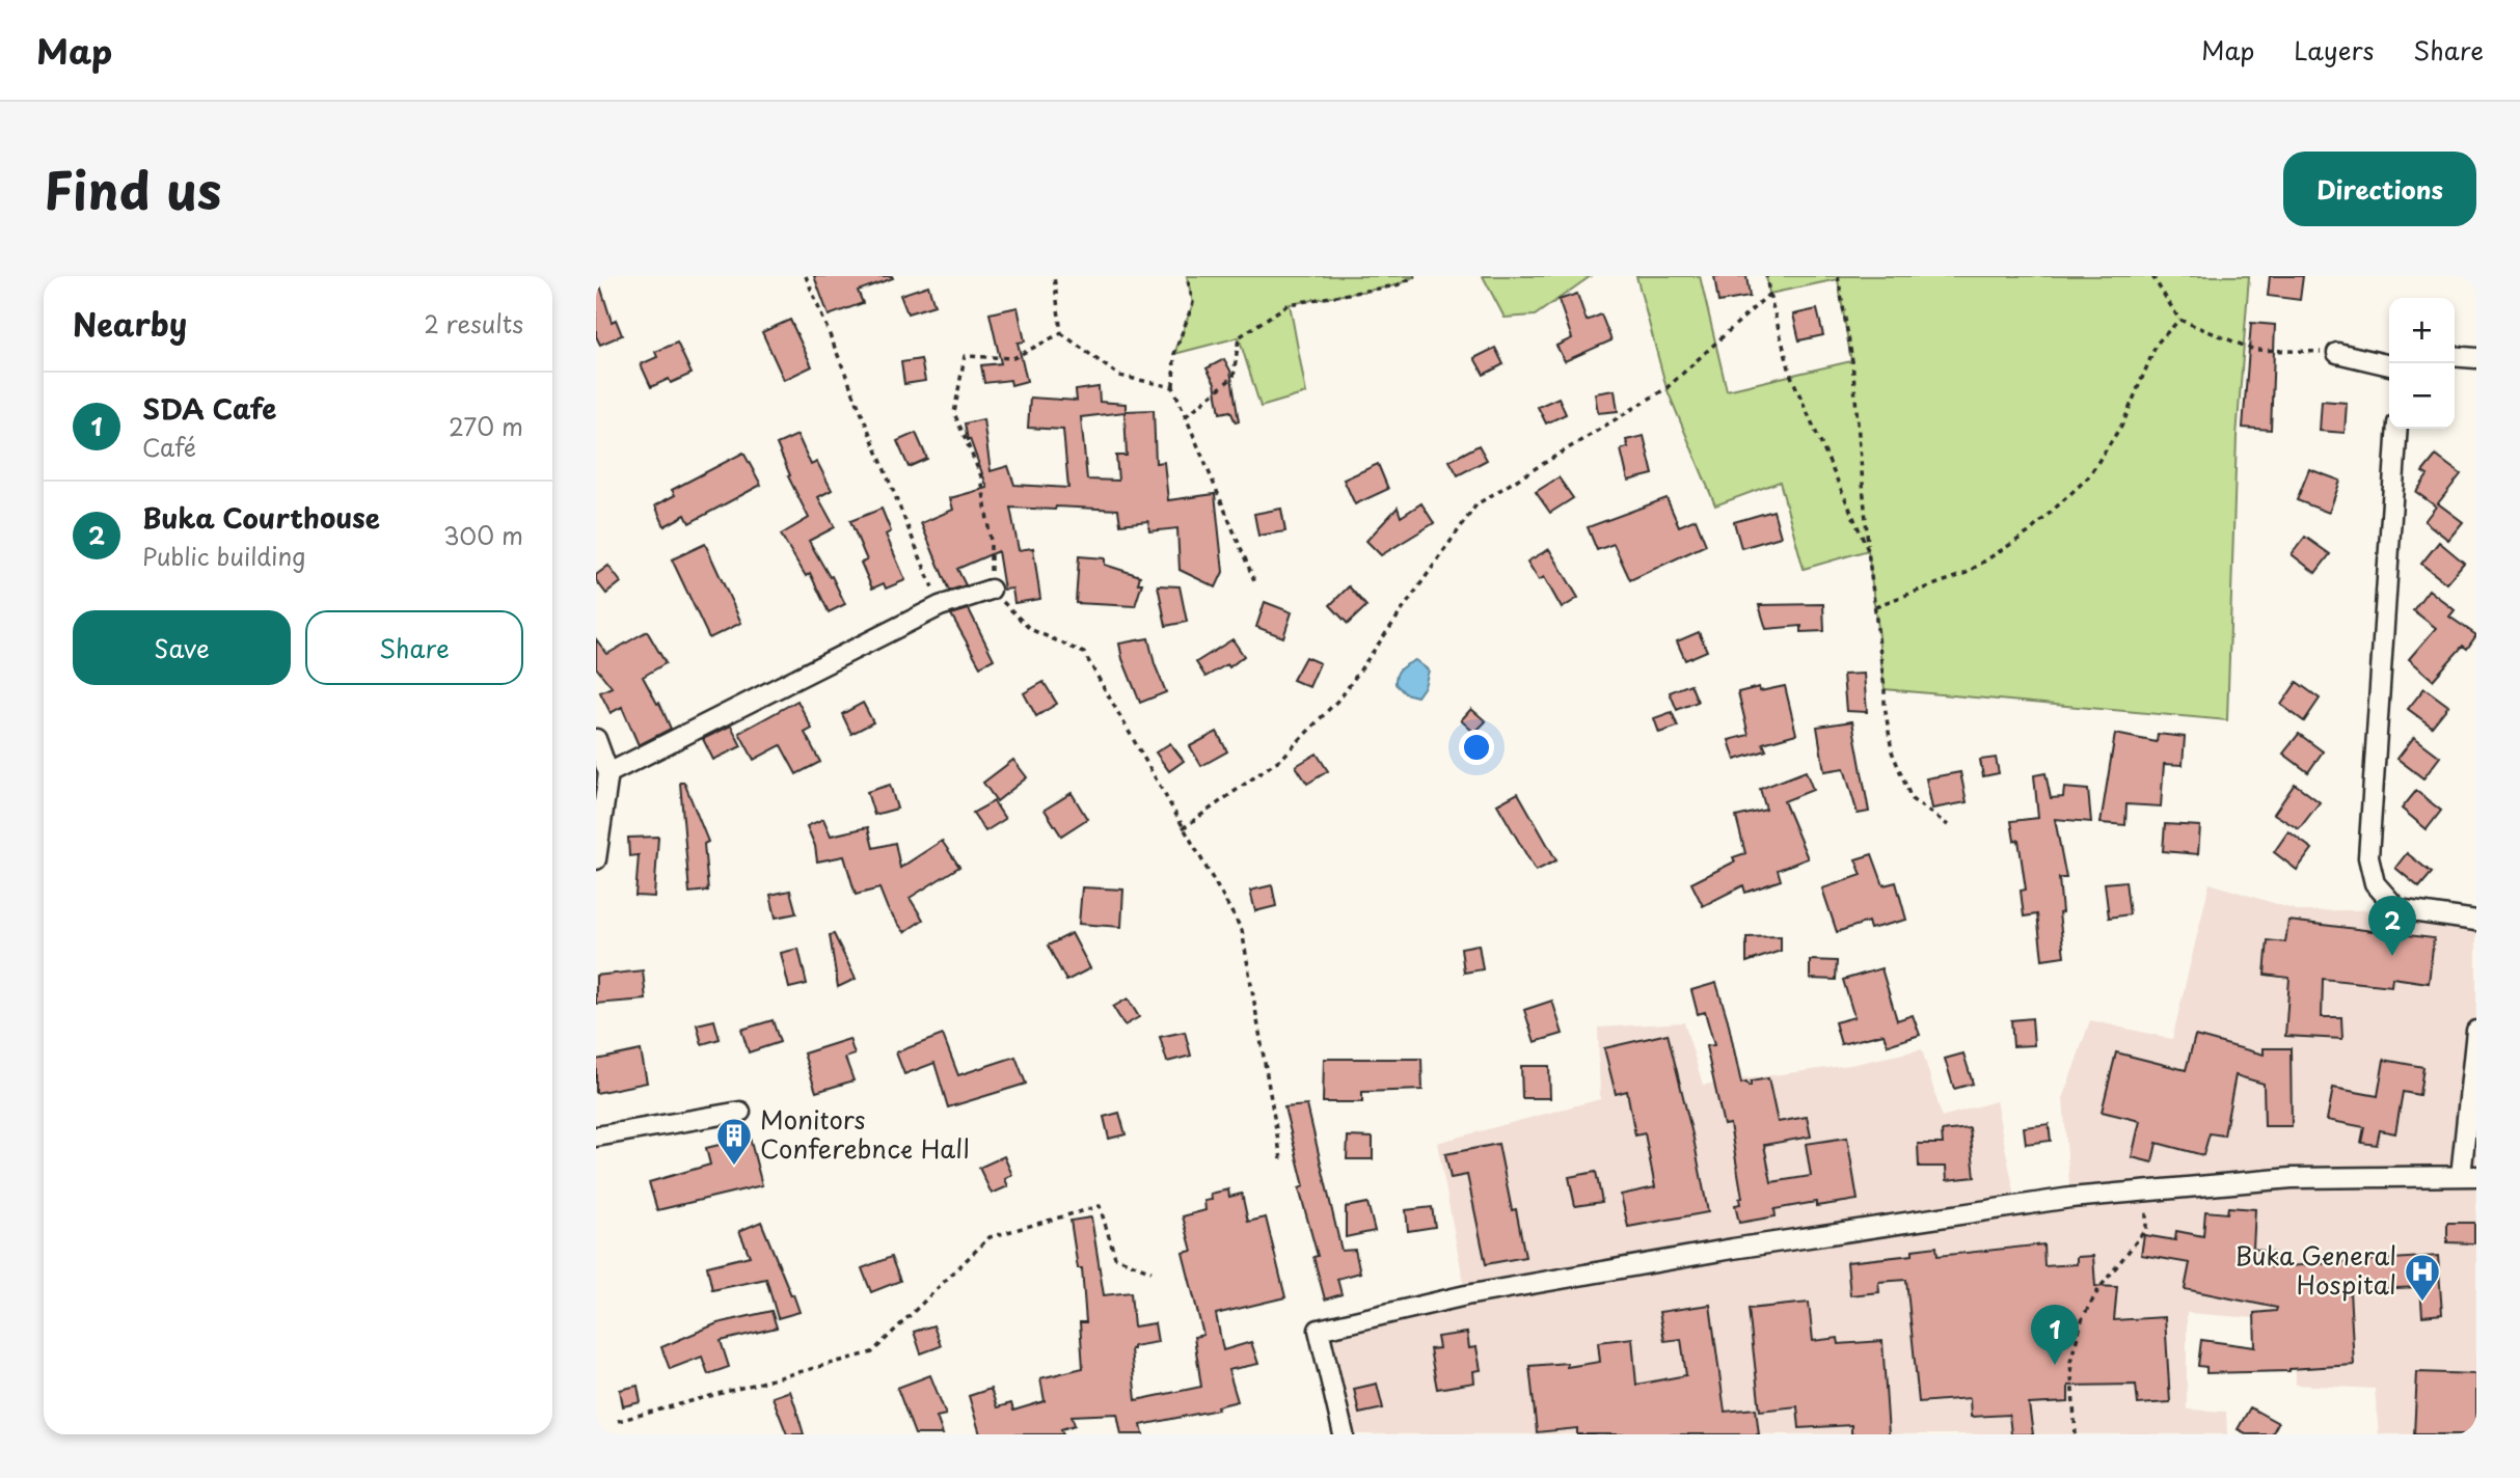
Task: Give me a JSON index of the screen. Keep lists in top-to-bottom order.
{
  "places": {
    "building": ["Monitors Conferebnce Hall"],
    "hospital": ["Buka General Hospital"]
  },
  "page": {
    "header": "Map",
    "nav": ["Map", "Layers", "Share"],
    "title": "Find us",
    "buttons": [
      "Directions",
      ["Save", "Share"]
    ],
    "heading": ["Nearby", "2 results"],
    "map_buttons": ["+", "−"],
    "list": [
      {
        "mark": "1",
        "name": "SDA Cafe",
        "note": "Café",
        "value": "270 m"
      },
      {
        "mark": "2",
        "name": "Buka Courthouse",
        "note": "Public building",
        "value": "300 m"
      }
    ],
    "pins": ["2", "1"]
  }
}
